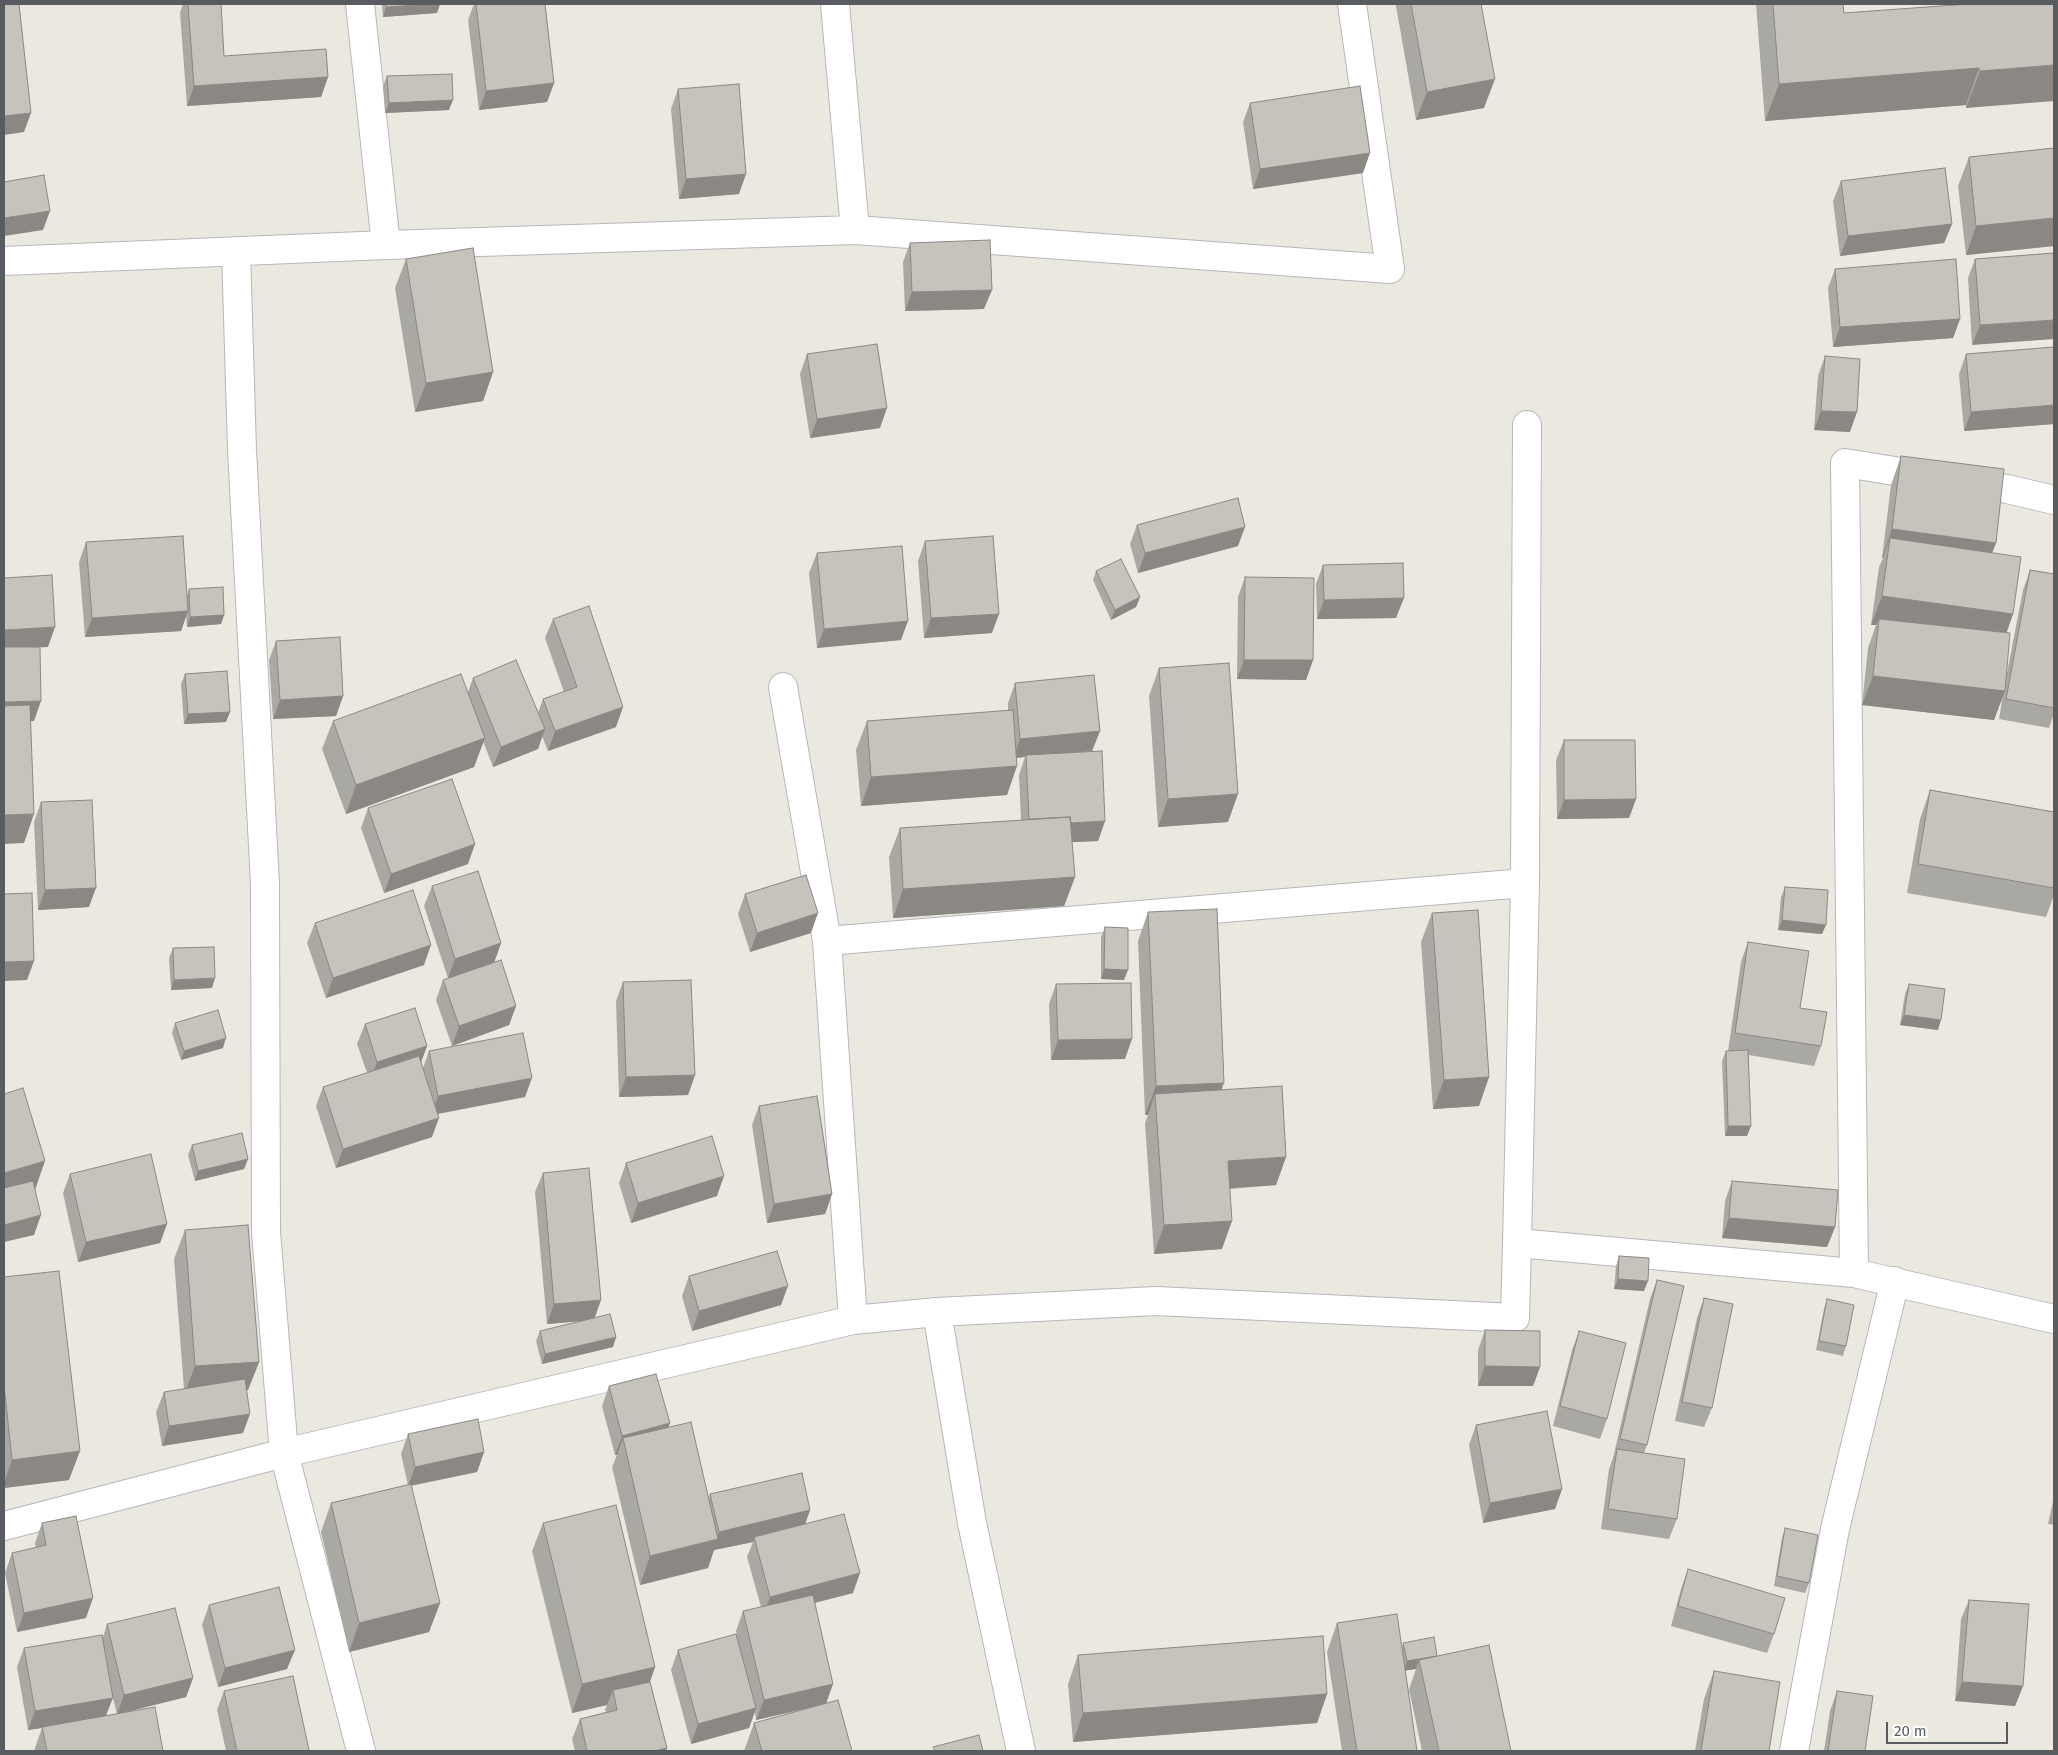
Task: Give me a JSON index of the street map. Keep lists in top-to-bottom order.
{
  "scale_bar": "20 m"
}
